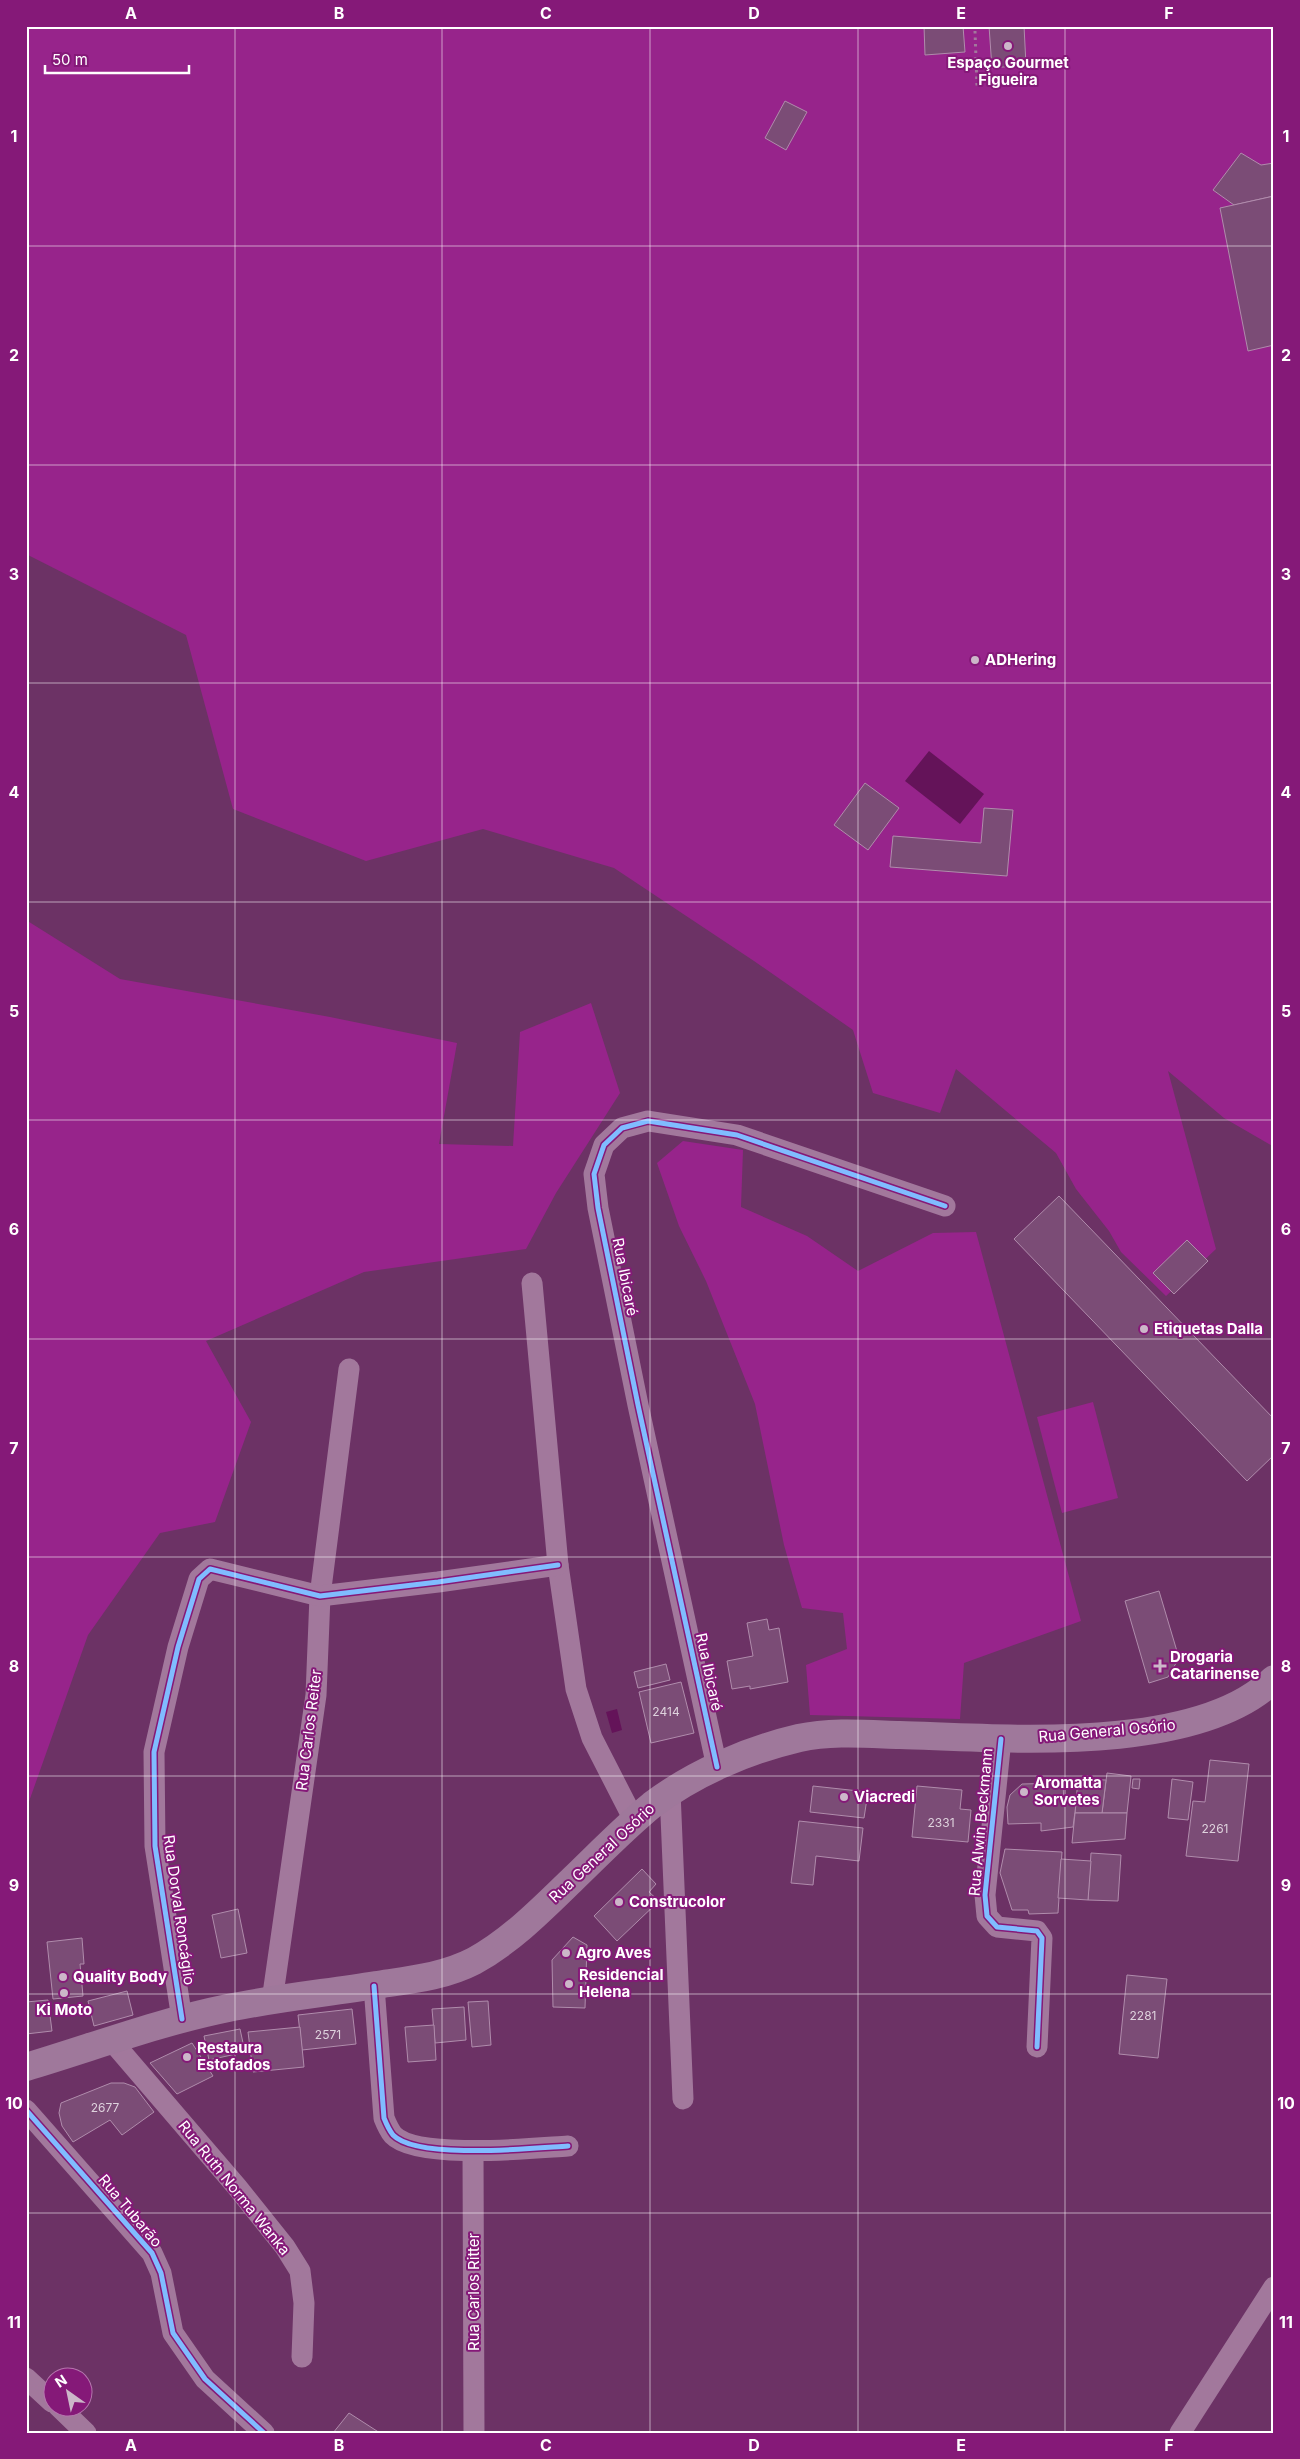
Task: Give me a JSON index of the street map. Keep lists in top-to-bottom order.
{
  "streets": {
    "main road": ["Rua General Osório"],
    "street": [
      "Rua Ibicaré",
      "Rua Carlos Reiter",
      "Rua Alwin Beckmann",
      "Rua Dorval Roncáglio",
      "Rua Ruth Norma Wanka",
      "Rua Tubarão",
      "Rua Carlos Ritter"
    ]
  },
  "crossings": [
    ["Rua Ibicaré", "Rua General Osório"],
    ["Rua Carlos Reiter", "Rua General Osório"],
    ["Rua Carlos Reiter", "Rua Dorval Roncáglio"],
    ["Rua General Osório", "Rua Alwin Beckmann"],
    ["Rua General Osório", "Rua Dorval Roncáglio"],
    ["Rua General Osório", "Rua Ruth Norma Wanka"]
  ],
  "places": {
    "other": [
      "Espaço Gourmet Figueira",
      "ADHering",
      "Etiquetas Dalla",
      "Aromatta Sorvetes",
      "Viacredi",
      "Construcolor",
      "Agro Aves",
      "Quality Body",
      "Residencial Helena",
      "Ki Moto",
      "Restaura Estofados"
    ],
    "health": ["Drogaria Catarinense"]
  },
  "house_numbers": [
    "2414",
    "2331",
    "2261",
    "2281",
    "2571",
    "2677"
  ],
  "scale_bar": "50 m",
  "north": "top left",
  "grid": {
    "columns": [
      "A",
      "B",
      "C",
      "D",
      "E",
      "F"
    ],
    "rows": [
      "1",
      "2",
      "3",
      "4",
      "5",
      "6",
      "7",
      "8",
      "9",
      "10",
      "11"
    ]
  }
}
